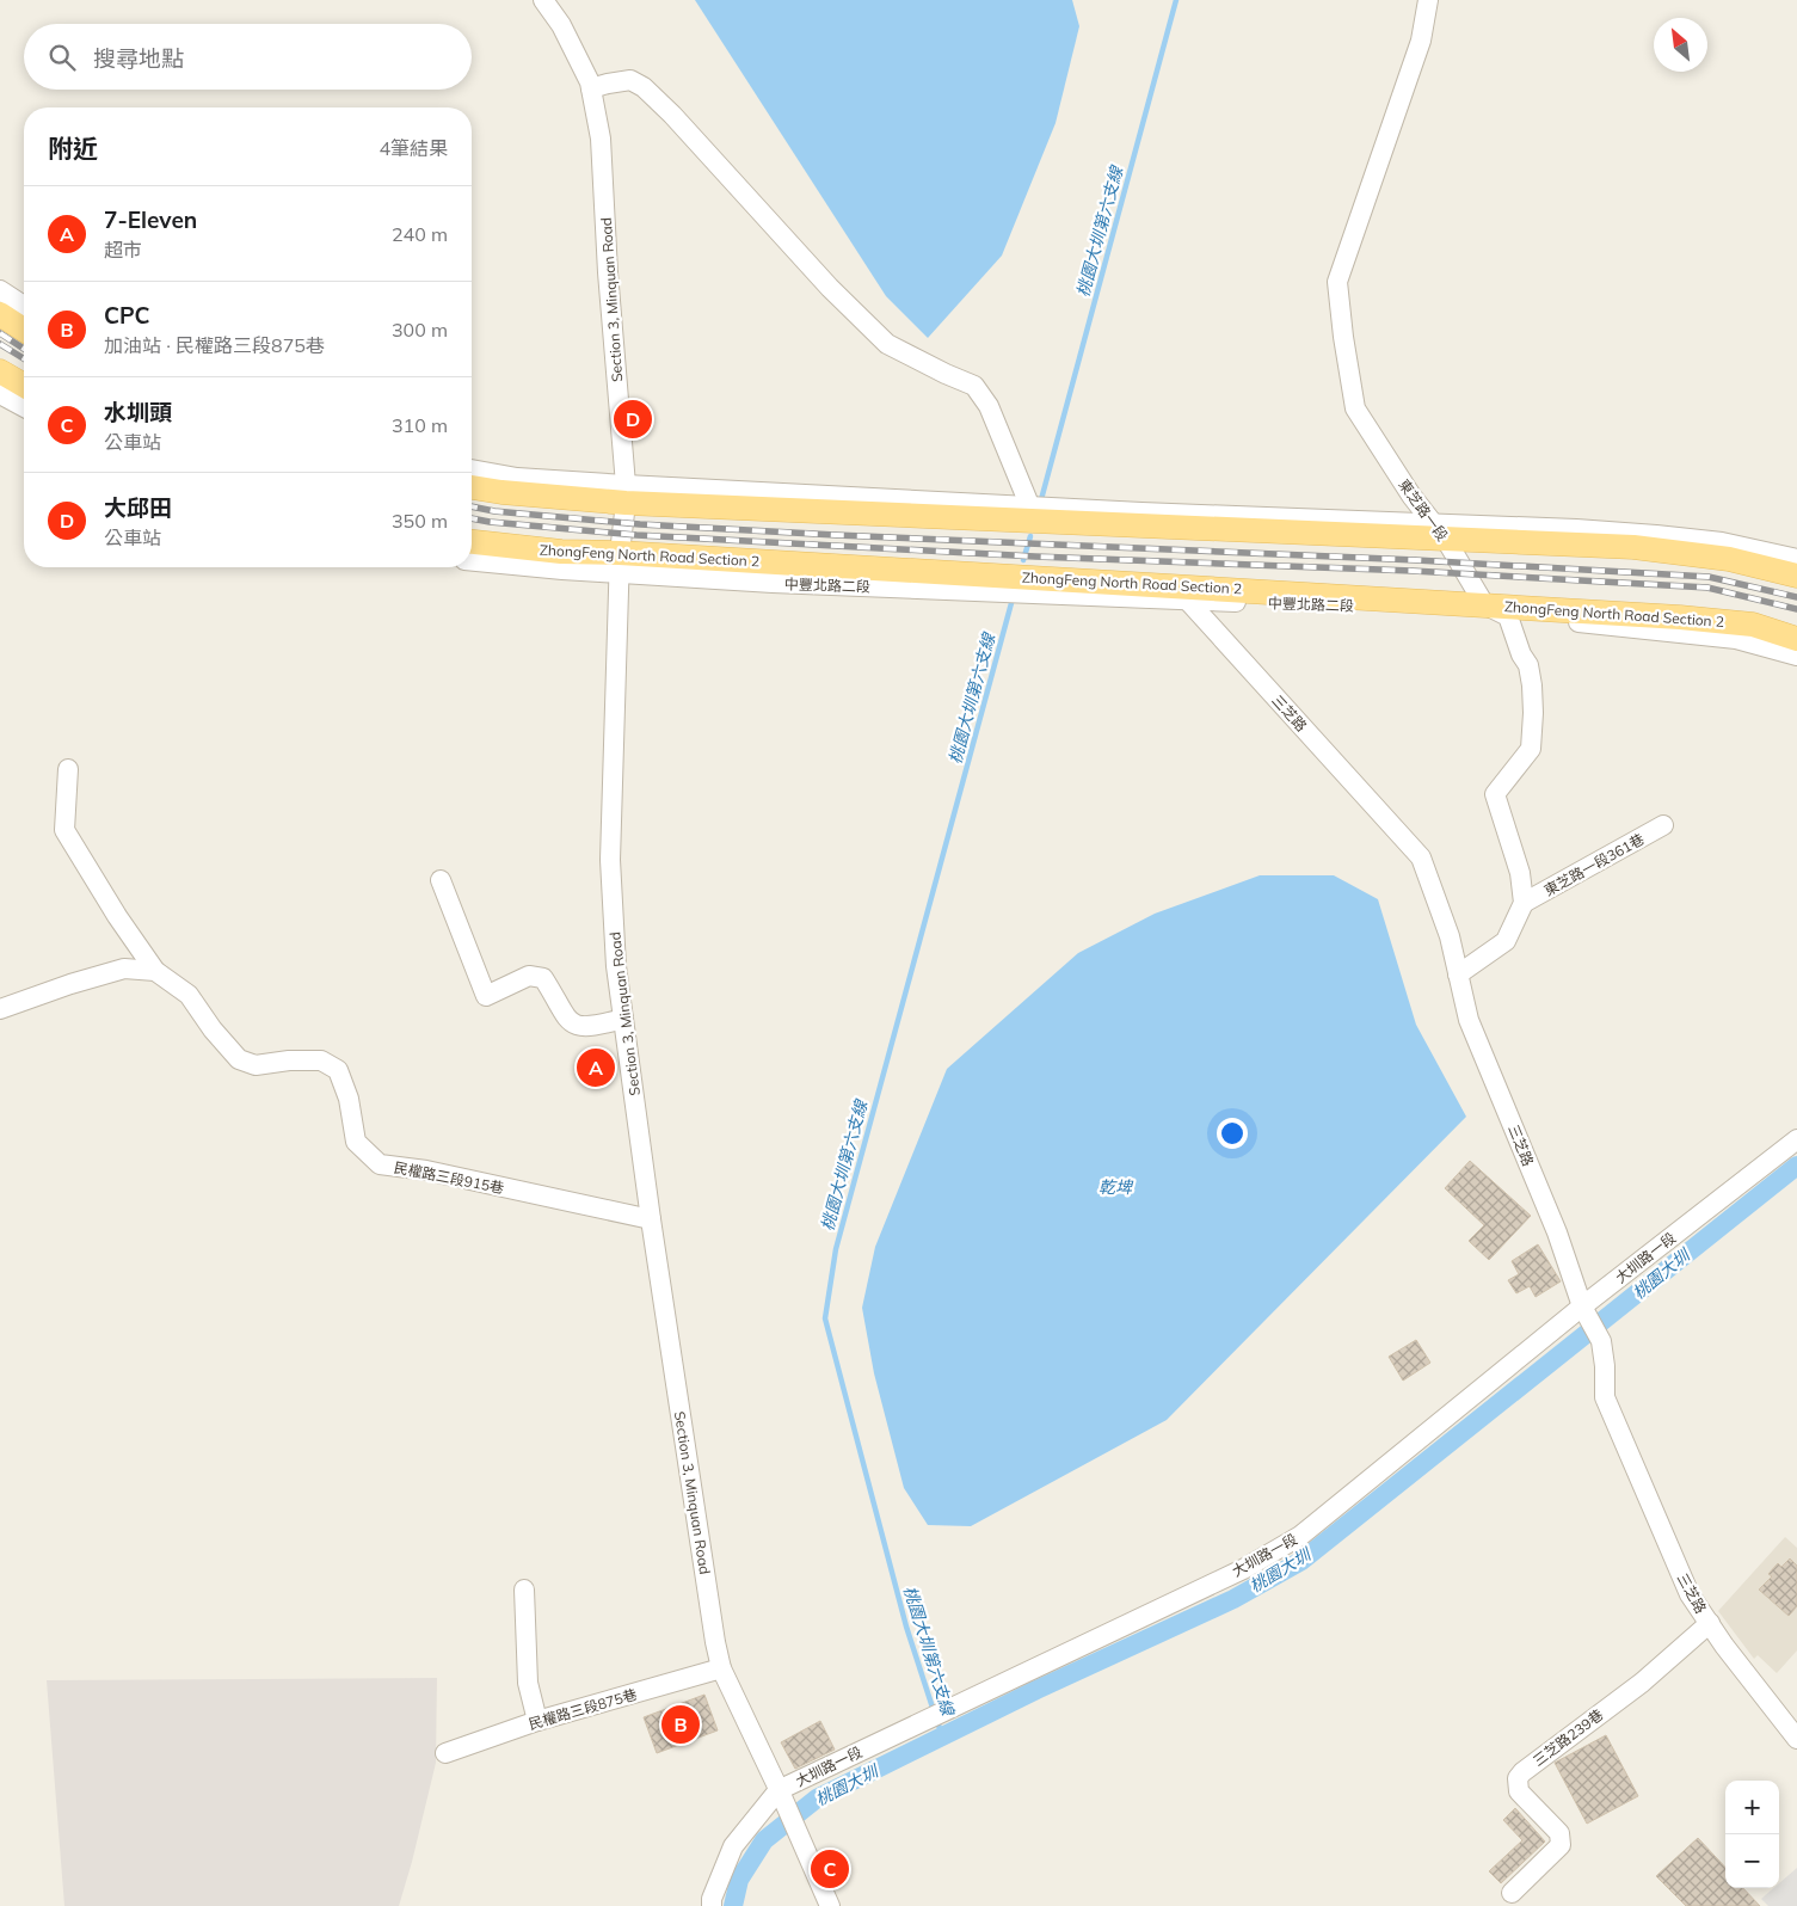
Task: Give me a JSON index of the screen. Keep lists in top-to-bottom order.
{
  "streets": {
    "main road": ["ZhongFeng North Road Section 2"],
    "street": [
      "Section 3, Minquan Road",
      "東芝路一段",
      "中豐北路二段",
      "三芝路",
      "東芝路一段361巷",
      "民權路三段915巷",
      "大圳路一段",
      "民權路三段875巷",
      "三芝路239巷"
    ]
  },
  "crossings": [
    ["Section 3, Minquan Road", "ZhongFeng North Road Section 2"],
    ["Section 3, Minquan Road", "中豐北路二段"],
    ["Section 3, Minquan Road", "民權路三段915巷"],
    ["Section 3, Minquan Road", "大圳路一段"],
    ["Section 3, Minquan Road", "民權路三段875巷"],
    ["東芝路一段", "ZhongFeng North Road Section 2"],
    ["ZhongFeng North Road Section 2", "中豐北路二段"],
    ["中豐北路二段", "三芝路"],
    ["三芝路", "大圳路一段"],
    ["三芝路", "三芝路239巷"]
  ],
  "water": ["桃園大圳第六支線", "乾埤", "桃園大圳"],
  "north": "top left",
  "page": {
    "search": "搜尋地點",
    "heading": ["附近", "4筆結果"],
    "list": [
      {
        "mark": "A",
        "name": "7-Eleven",
        "note": "超市",
        "value": "240 m"
      },
      {
        "mark": "B",
        "name": "CPC",
        "note": "加油站 · 民權路三段875巷",
        "value": "300 m"
      },
      {
        "mark": "C",
        "name": "水圳頭",
        "note": "公車站",
        "value": "310 m"
      },
      {
        "mark": "D",
        "name": "大邱田",
        "note": "公車站",
        "value": "350 m"
      }
    ],
    "pins": [
      "D",
      "A",
      "B",
      "C"
    ],
    "map_buttons": ["+", "−"]
  }
}
